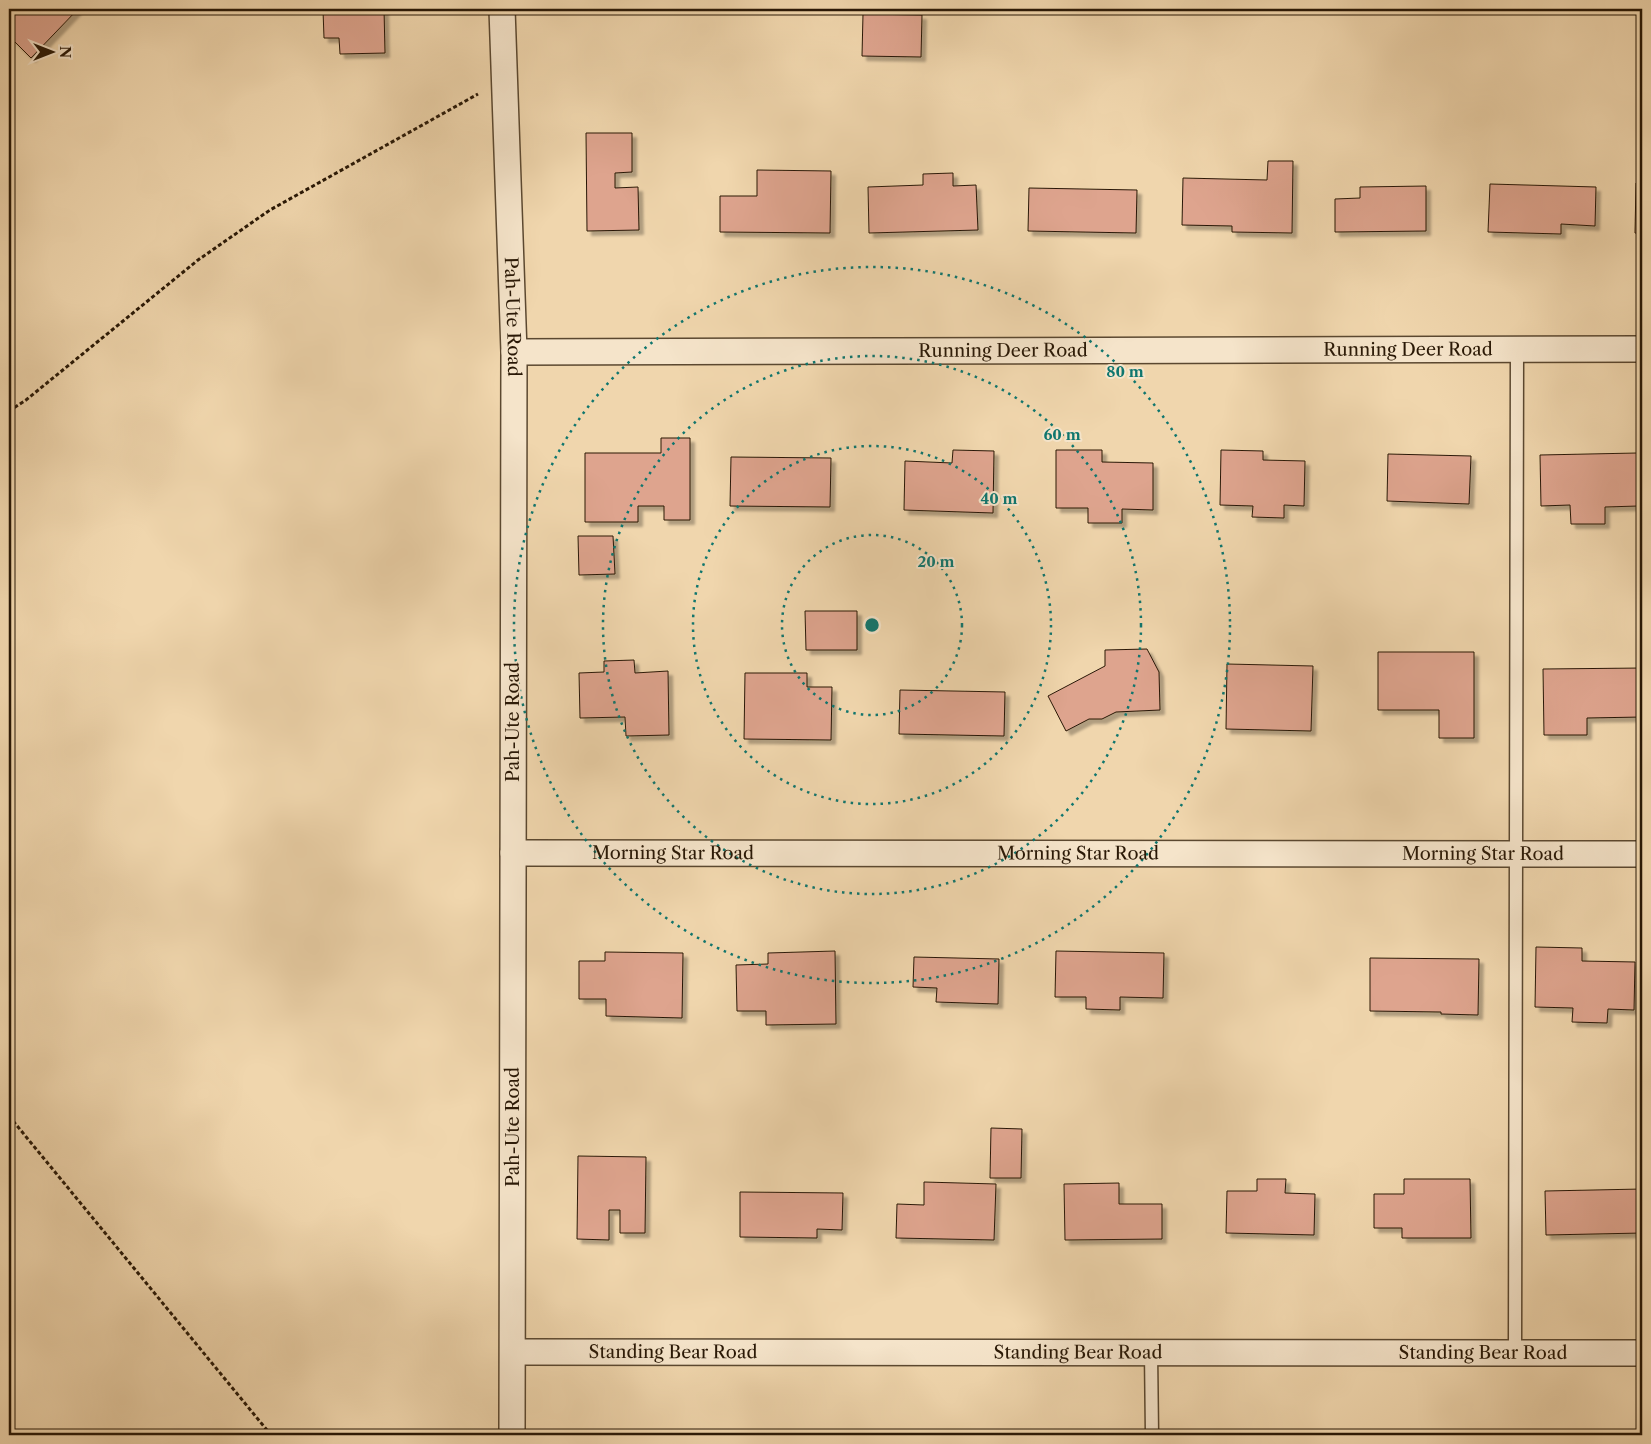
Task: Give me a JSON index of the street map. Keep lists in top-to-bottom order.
{
  "streets": {
    "street": [
      "Pah-Ute Road",
      "Running Deer Road",
      "Morning Star Road",
      "Standing Bear Road"
    ]
  },
  "crossings": [
    ["Pah-Ute Road", "Running Deer Road"],
    ["Pah-Ute Road", "Morning Star Road"],
    ["Pah-Ute Road", "Standing Bear Road"]
  ],
  "north": "right",
  "rings": [
    "80 m",
    "60 m",
    "40 m",
    "20 m"
  ]
}
